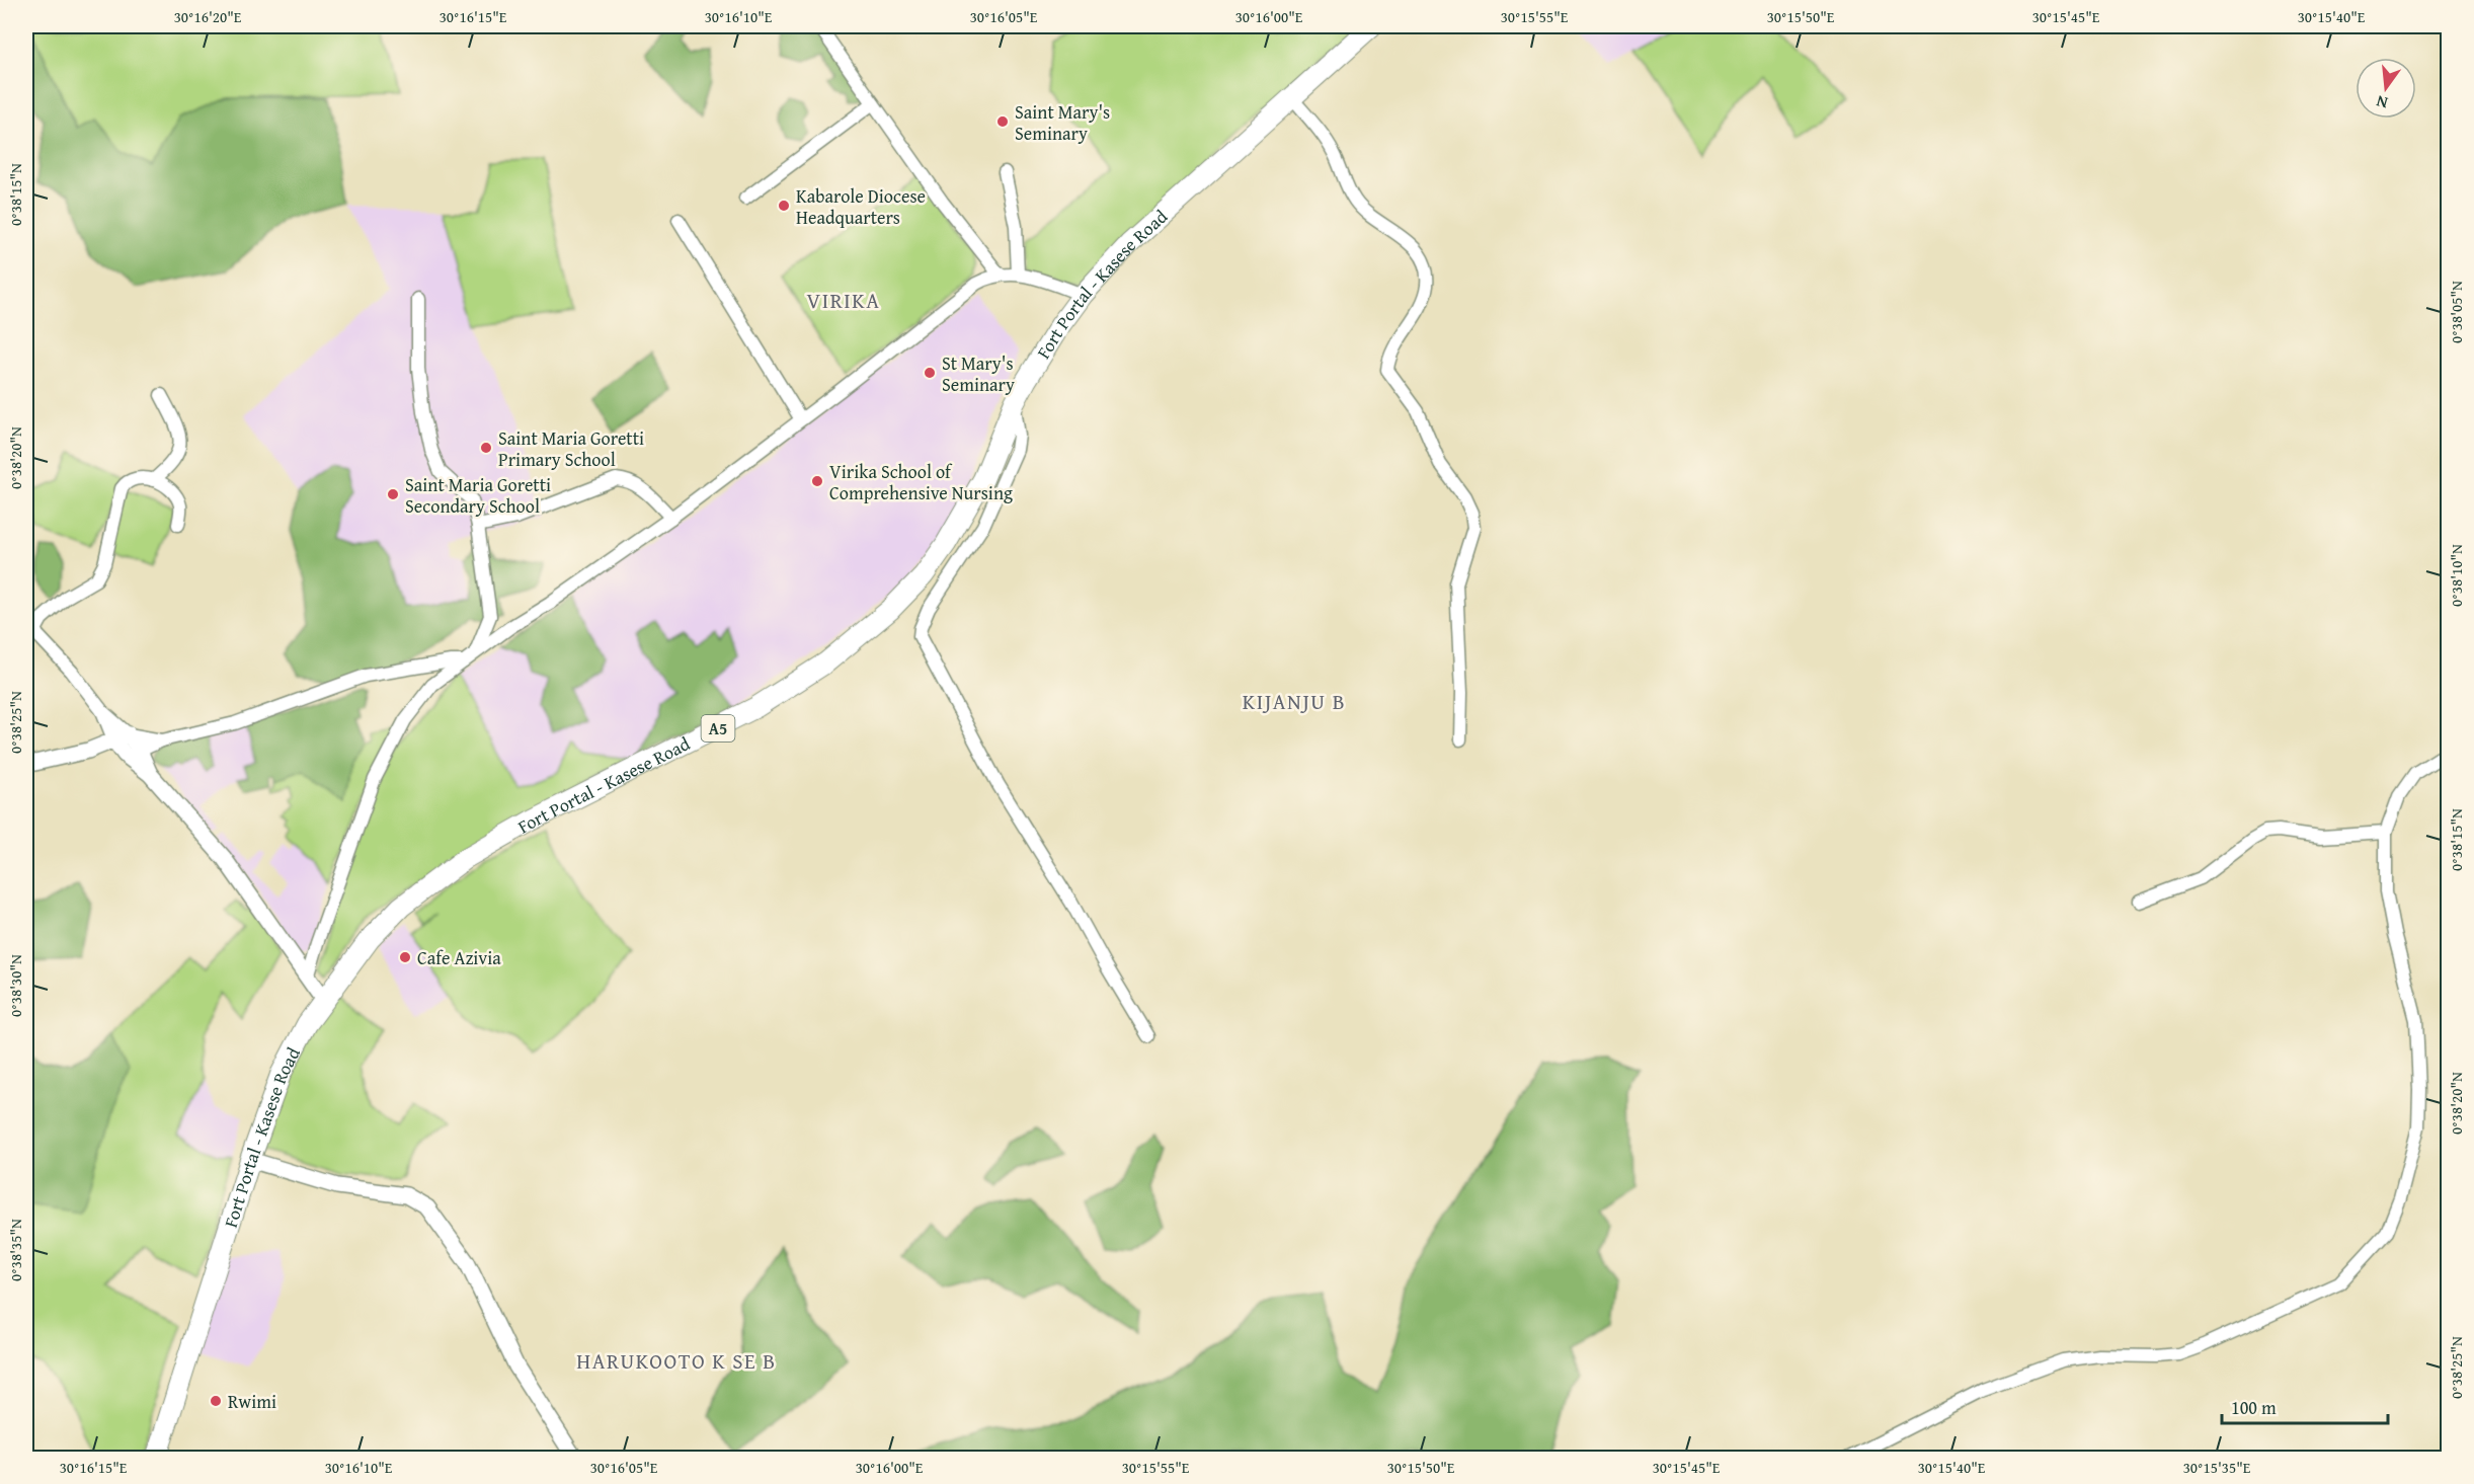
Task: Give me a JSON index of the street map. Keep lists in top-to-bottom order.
{
  "streets": {
    "highway": ["Fort Portal - Kasese Road", "A5"]
  },
  "districts": ["VIRIKA", "KIJANJU B", "HARUKOOTO K SE B"],
  "places": [
    "Saint Mary's Seminary",
    "Kabarole Diocese Headquarters",
    "St Mary's Seminary",
    "Saint Maria Goretti Primary School",
    "Virika School of Comprehensive Nursing",
    "Saint Maria Goretti Secondary School",
    "Cafe Azivia",
    "Rwimi"
  ],
  "scale_bar": "100 m",
  "north": "bottom",
  "coordinates": [
    "30°16'20\"E",
    "30°16'15\"E",
    "30°16'10\"E",
    "30°16'05\"E",
    "30°16'00\"E",
    "30°15'55\"E",
    "30°15'50\"E",
    "30°15'45\"E",
    "30°15'40\"E",
    "0°38'15\"N",
    "0°38'05\"N",
    "0°38'20\"N",
    "0°38'10\"N",
    "0°38'25\"N",
    "0°38'30\"N",
    "0°38'35\"N",
    "30°15'35\"E"
  ]
}
